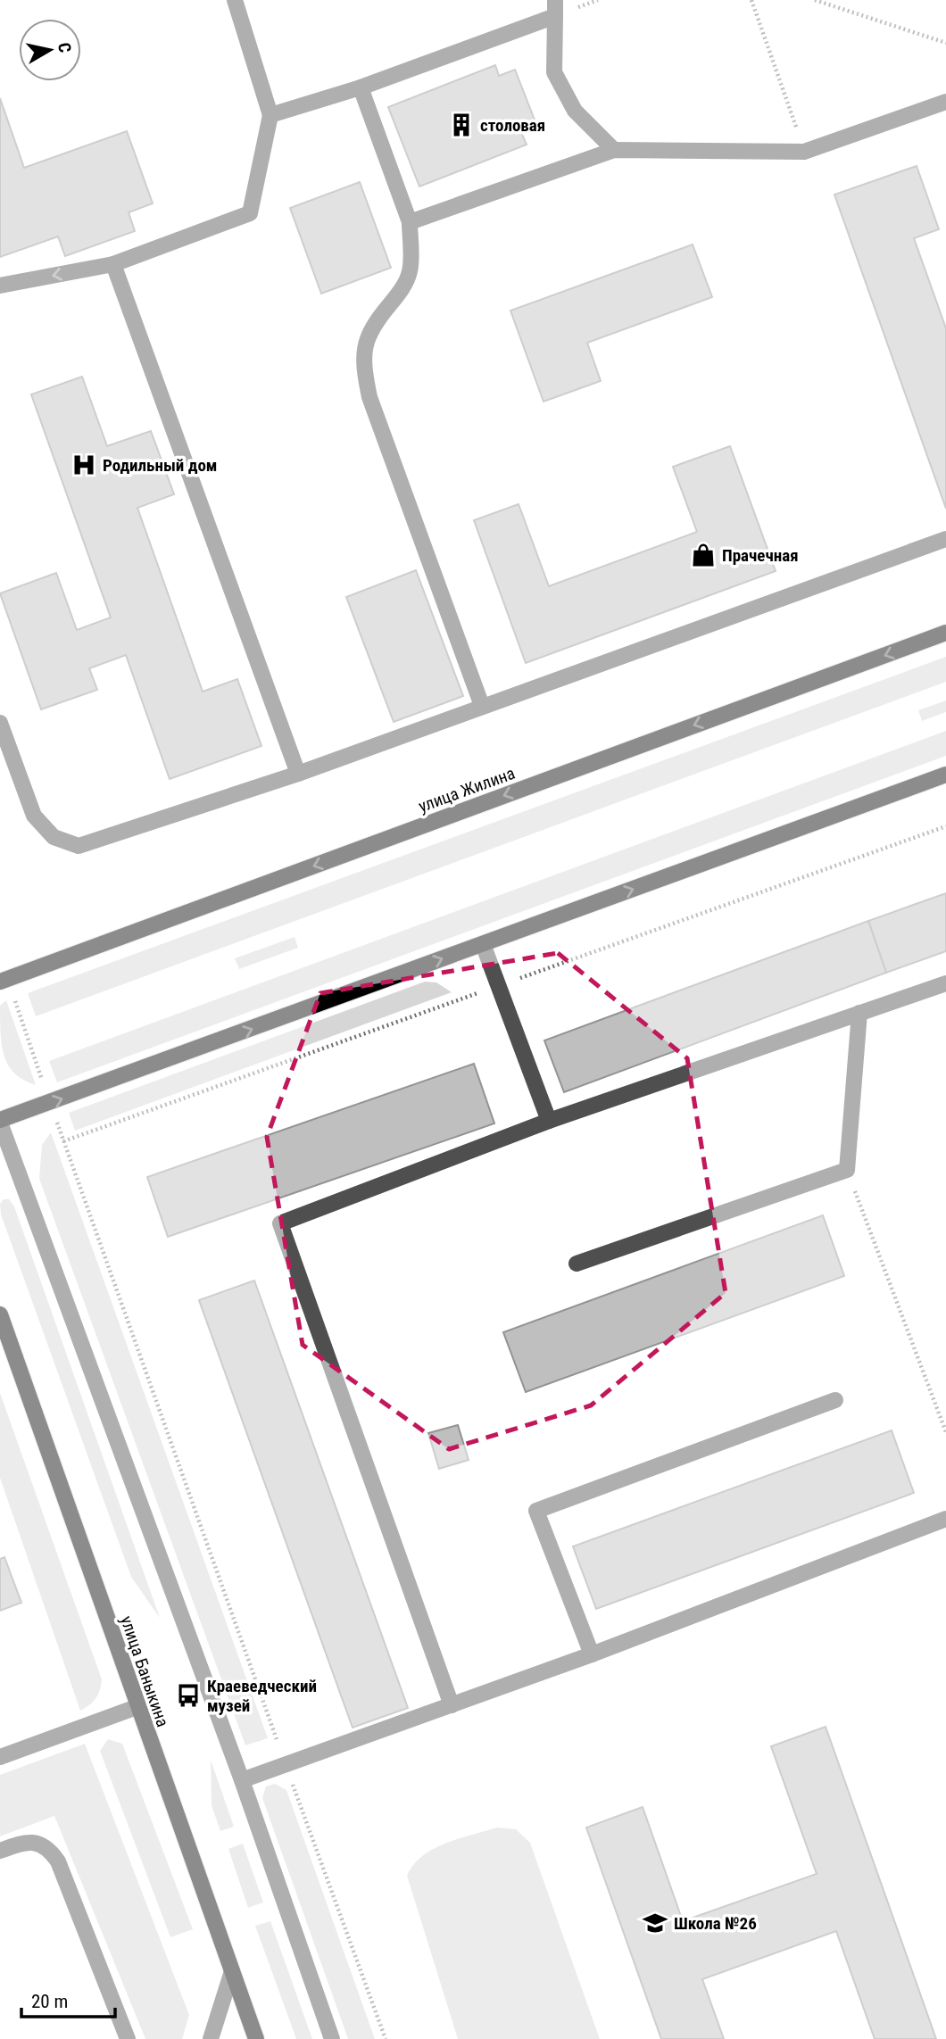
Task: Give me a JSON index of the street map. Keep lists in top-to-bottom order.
{
  "streets": {
    "main road": ["улица Жилина", "улица Баныкина"]
  },
  "places": {
    "building": ["столовая"],
    "hospital": ["Родильный дом"],
    "shop": ["Прачечная"],
    "bus stop": ["Краеведческий музей"],
    "school or university": ["Школа №26"]
  },
  "scale_bar": "20 m",
  "north": "right"
}
